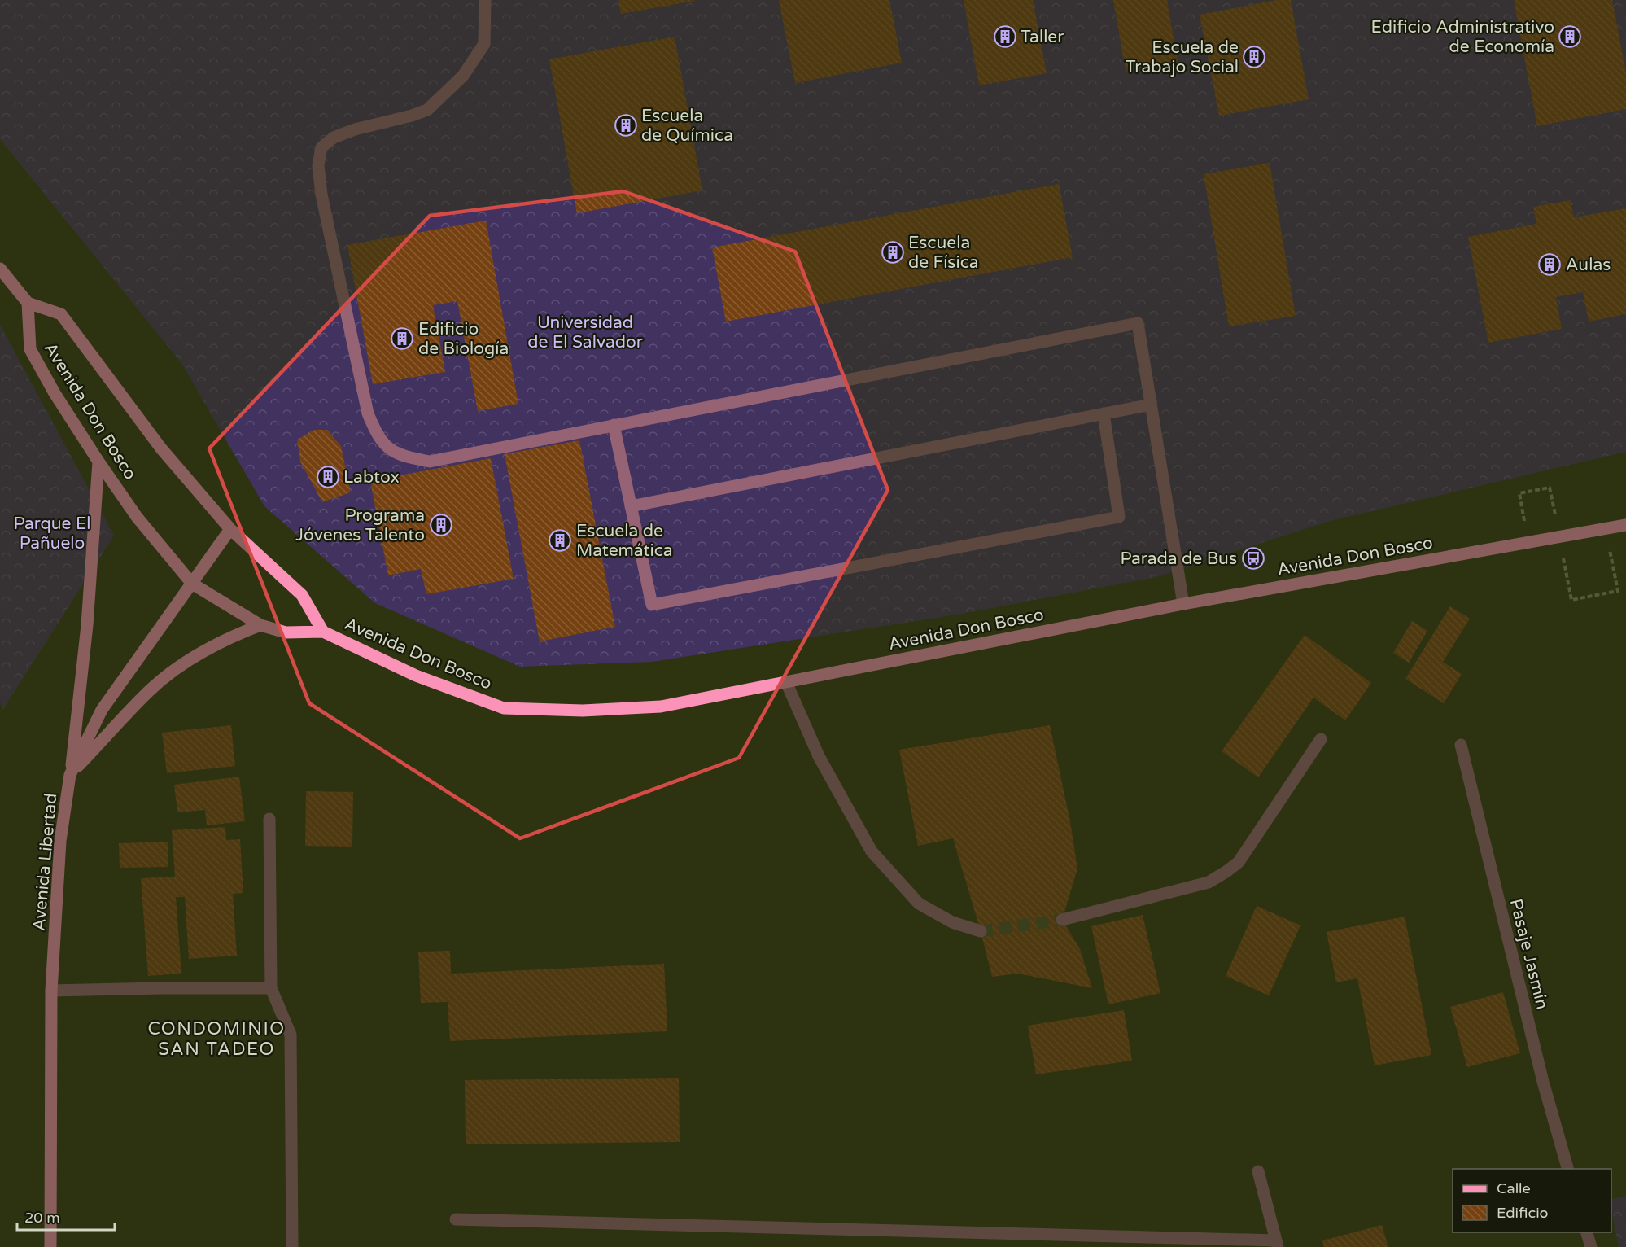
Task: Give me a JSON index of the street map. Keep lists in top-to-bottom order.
{
  "streets": {
    "main road": ["Avenida Don Bosco", "Avenida Libertad"],
    "street": ["Pasaje Jasmín"]
  },
  "crossings": [
    ["Avenida Don Bosco", "Avenida Libertad"]
  ],
  "districts": ["CONDOMINIO SAN TADEO"],
  "parks": ["Universidad de El Salvador", "Parque El Pañuelo"],
  "places": {
    "building": [
      "Taller",
      "Edificio Administrativo de Economía",
      "Escuela de Trabajo Social",
      "Escuela de Química",
      "Escuela de Física",
      "Aulas",
      "Edificio de Biología",
      "Labtox",
      "Programa Jóvenes Talento",
      "Escuela de Matemática"
    ],
    "bus stop": ["Parada de Bus"]
  },
  "legend": ["Calle", "Edificio"],
  "scale_bar": "20 m"
}
